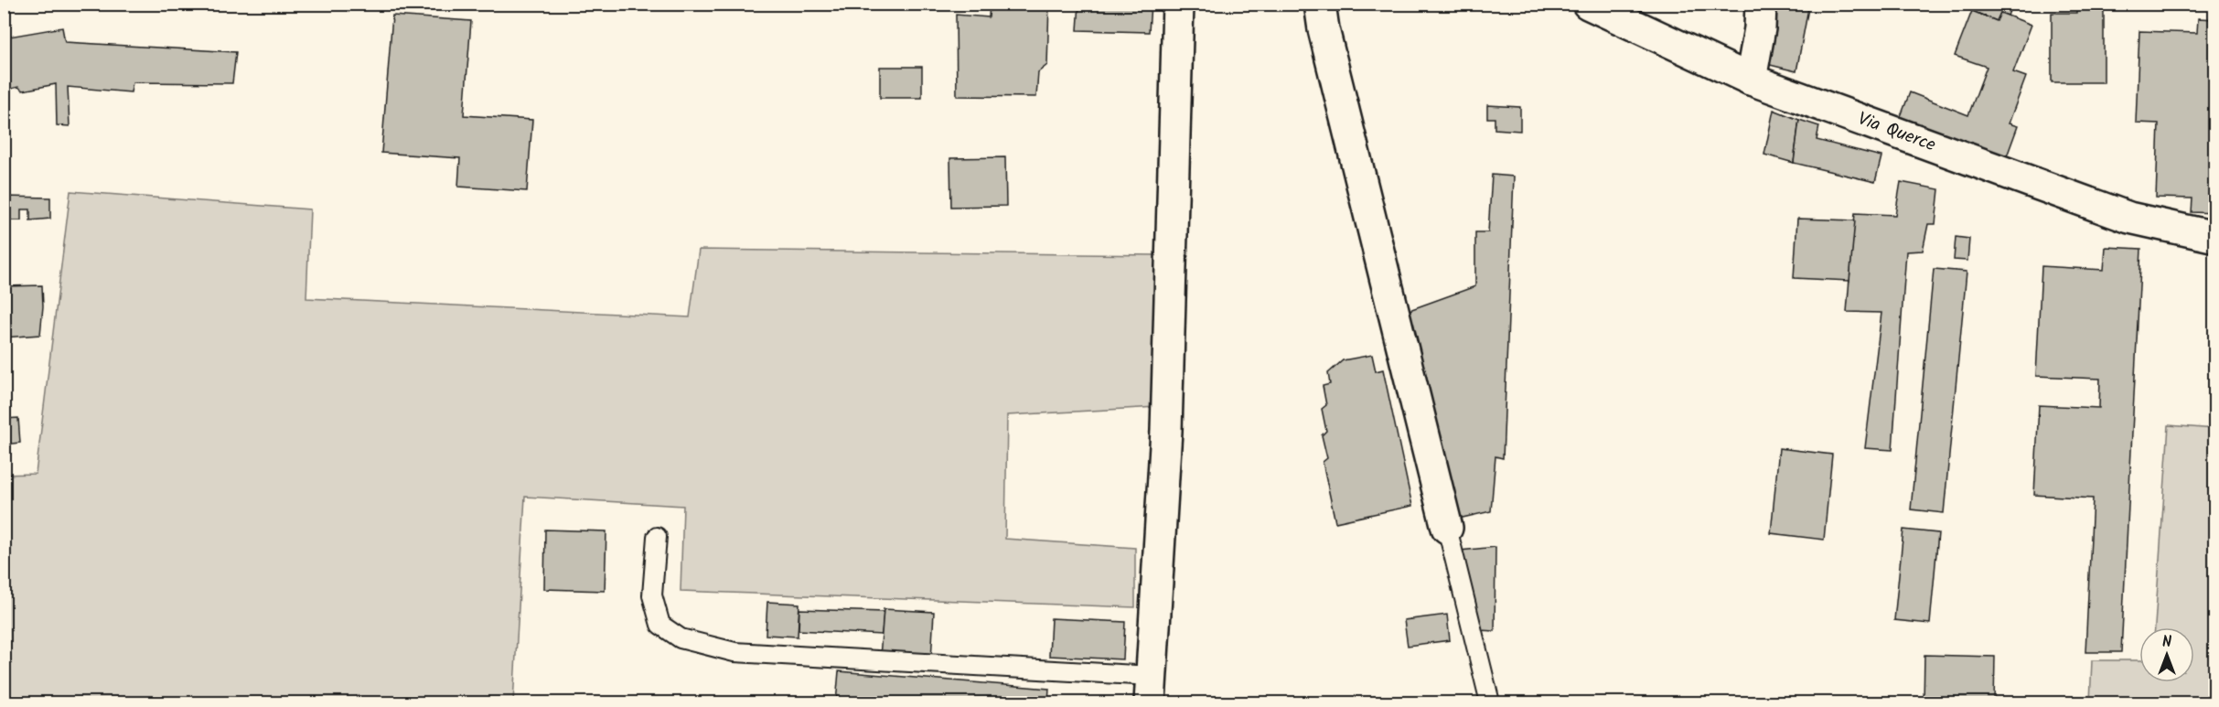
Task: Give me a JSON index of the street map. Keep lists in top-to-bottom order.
{
  "streets": {
    "street": ["Via Querce"]
  },
  "north": "top"
}
